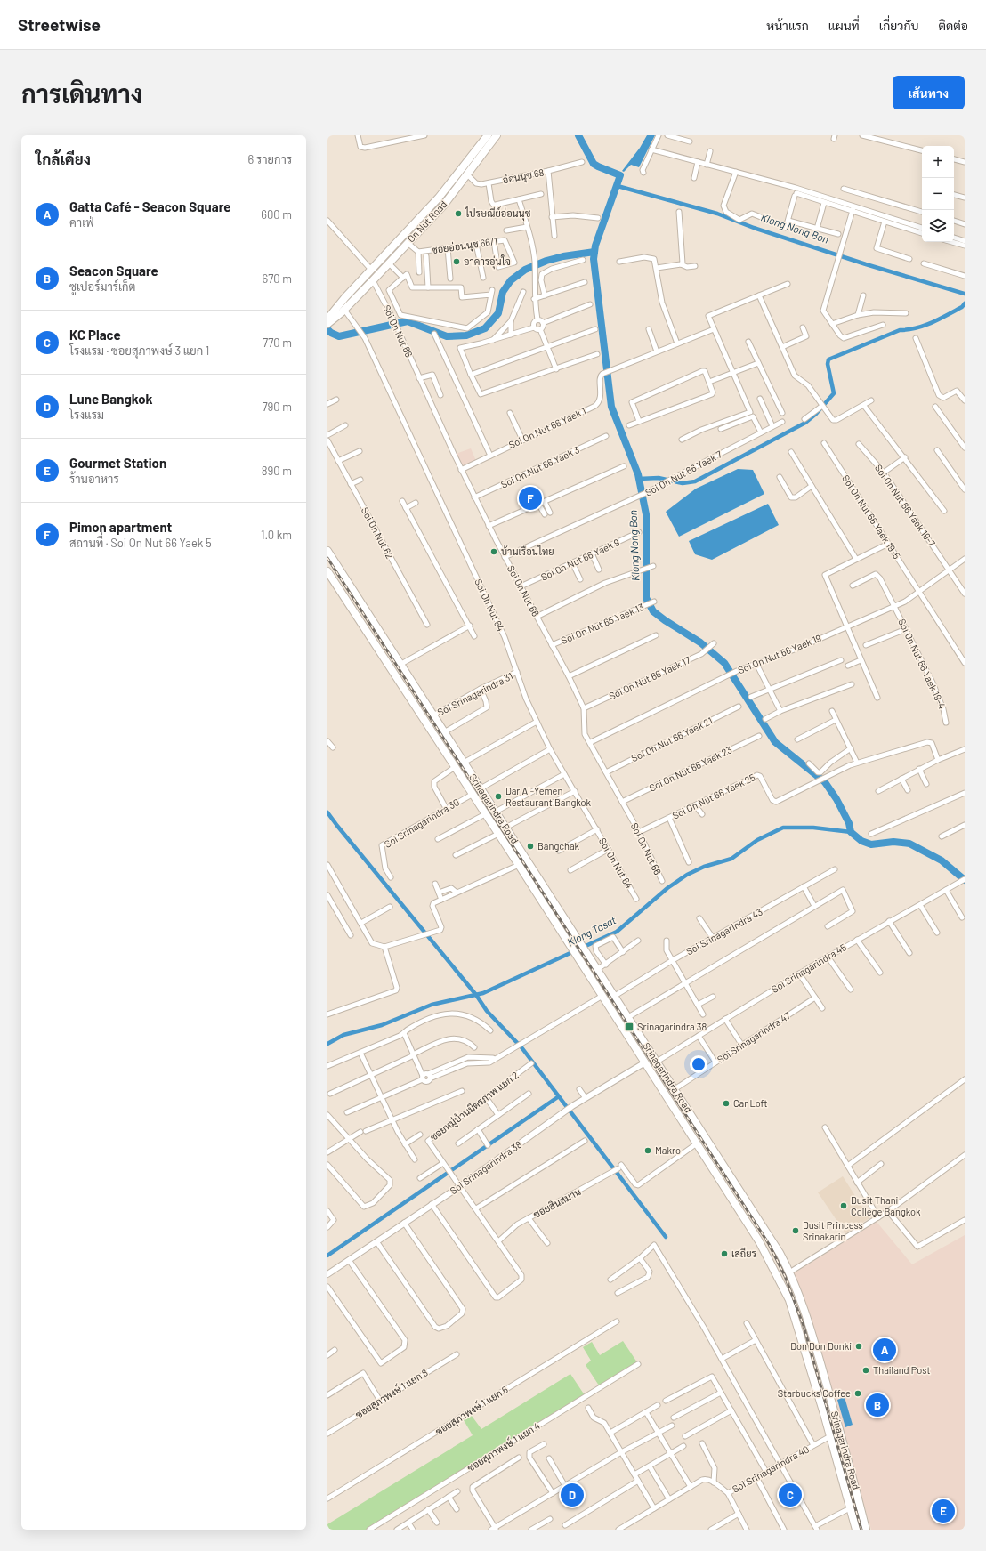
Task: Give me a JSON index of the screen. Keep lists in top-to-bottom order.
{
  "streets": {
    "main road": ["On Nut Road", "Srinagarindra Road"],
    "street": [
      "อ่อนนุช 68",
      "ซอยอ่อนนุช 66/1",
      "Soi On Nut 66",
      "Soi On Nut 66 Yaek 1",
      "Soi On Nut 66 Yaek 3",
      "Soi On Nut 66 Yaek 7",
      "Soi On Nut 66 Yaek 19-7",
      "Soi On Nut 66 Yaek 19-5",
      "Soi On Nut 62",
      "Soi On Nut 66 Yaek 9",
      "Soi On Nut 64",
      "Soi On Nut 66 Yaek 13",
      "Soi On Nut 66 Yaek 19",
      "Soi On Nut 66 Yaek 19-4",
      "Soi On Nut 66 Yaek 17",
      "Soi Srinagarindra 31",
      "Soi On Nut 66 Yaek 21",
      "Soi On Nut 66 Yaek 23",
      "Soi On Nut 66 Yaek 25",
      "Soi Srinagarindra 30",
      "Soi Srinagarindra 43",
      "Soi Srinagarindra 45",
      "Soi Srinagarindra 47",
      "ซอยหมู่บ้านมิตรภาพ แยก 2",
      "Soi Srinagarindra 38",
      "ซอยสินสมาน",
      "ซอยสุภาพงษ์ 1 แยก 8",
      "ซอยสุภาพงษ์ 1 แยก 6",
      "ซอยสุภาพงษ์ 1 แยก 4",
      "Soi Srinagarindra 40"
    ]
  },
  "crossings": [
    ["อ่อนนุช 68", "On Nut Road"],
    ["On Nut Road", "ซอยอ่อนนุช 66/1"],
    ["On Nut Road", "Soi On Nut 66"],
    ["On Nut Road", "Soi On Nut 64"],
    ["Soi On Nut 66", "Soi On Nut 66 Yaek 1"],
    ["Soi On Nut 66", "Soi On Nut 66 Yaek 3"],
    ["Soi On Nut 66", "Soi On Nut 66 Yaek 7"],
    ["Soi On Nut 66", "Soi On Nut 66 Yaek 9"],
    ["Soi On Nut 66", "Soi On Nut 66 Yaek 13"],
    ["Soi On Nut 66", "Soi On Nut 66 Yaek 19"],
    ["Soi On Nut 66", "Soi On Nut 66 Yaek 17"],
    ["Soi On Nut 66", "Soi On Nut 66 Yaek 21"],
    ["Soi On Nut 66", "Soi On Nut 66 Yaek 23"],
    ["Soi On Nut 66", "Soi On Nut 66 Yaek 25"],
    ["Soi On Nut 66 Yaek 19-7", "Soi On Nut 66 Yaek 19"],
    ["Soi On Nut 66 Yaek 19-5", "Soi On Nut 66 Yaek 19"],
    ["Soi On Nut 64", "Soi Srinagarindra 31"],
    ["Soi On Nut 66 Yaek 19", "Soi On Nut 66 Yaek 19-4"],
    ["Soi Srinagarindra 31", "Srinagarindra Road"],
    ["Srinagarindra Road", "Soi Srinagarindra 30"],
    ["Srinagarindra Road", "Soi Srinagarindra 43"],
    ["Srinagarindra Road", "Soi Srinagarindra 45"],
    ["Srinagarindra Road", "Soi Srinagarindra 47"],
    ["Srinagarindra Road", "Soi Srinagarindra 38"],
    ["Srinagarindra Road", "ซอยสินสมาน"],
    ["Srinagarindra Road", "Soi Srinagarindra 40"],
    ["ซอยหมู่บ้านมิตรภาพ แยก 2", "Soi Srinagarindra 38"],
    ["ซอยหมู่บ้านมิตรภาพ แยก 2", "ซอยสินสมาน"]
  ],
  "water": ["Klong Nong Bon", "Klong Tasat"],
  "places": {
    "other": [
      "ไปรษณีย์อ่อนนุช",
      "อาคารอุ่นใจ",
      "บ้านเรือนไทย",
      "Dar Al-Yemen Restaurant Bangkok",
      "Bangchak",
      "Car Loft",
      "Makro",
      "Dusit Thani College Bangkok",
      "Dusit Princess Srinakarin",
      "เสถียร",
      "Don Don Donki",
      "Thailand Post",
      "Starbucks Coffee"
    ],
    "transit": ["Srinagarindra 38"]
  },
  "page": {
    "header": "Streetwise",
    "nav": [
      "หน้าแรก",
      "แผนที่",
      "เกี่ยวกับ",
      "ติดต่อ"
    ],
    "buttons": "เส้นทาง",
    "title": "การเดินทาง",
    "heading": ["ใกล้เคียง", "6 รายการ"],
    "map_buttons": ["+", "−"],
    "list": [
      {
        "mark": "A",
        "name": "Gatta Café - Seacon Square",
        "note": "คาเฟ่",
        "value": "600 m"
      },
      {
        "mark": "B",
        "name": "Seacon Square",
        "note": "ซูเปอร์มาร์เก็ต",
        "value": "670 m"
      },
      {
        "mark": "C",
        "name": "KC Place",
        "note": "โรงแรม · ซอยสุภาพงษ์ 3 แยก 1",
        "value": "770 m"
      },
      {
        "mark": "D",
        "name": "Lune Bangkok",
        "note": "โรงแรม",
        "value": "790 m"
      },
      {
        "mark": "E",
        "name": "Gourmet Station",
        "note": "ร้านอาหาร",
        "value": "890 m"
      },
      {
        "mark": "F",
        "name": "Pimon apartment",
        "note": "สถานที่ · Soi On Nut 66 Yaek 5",
        "value": "1.0 km"
      }
    ],
    "pins": [
      "F",
      "A",
      "B",
      "C",
      "D",
      "E"
    ]
  }
}
